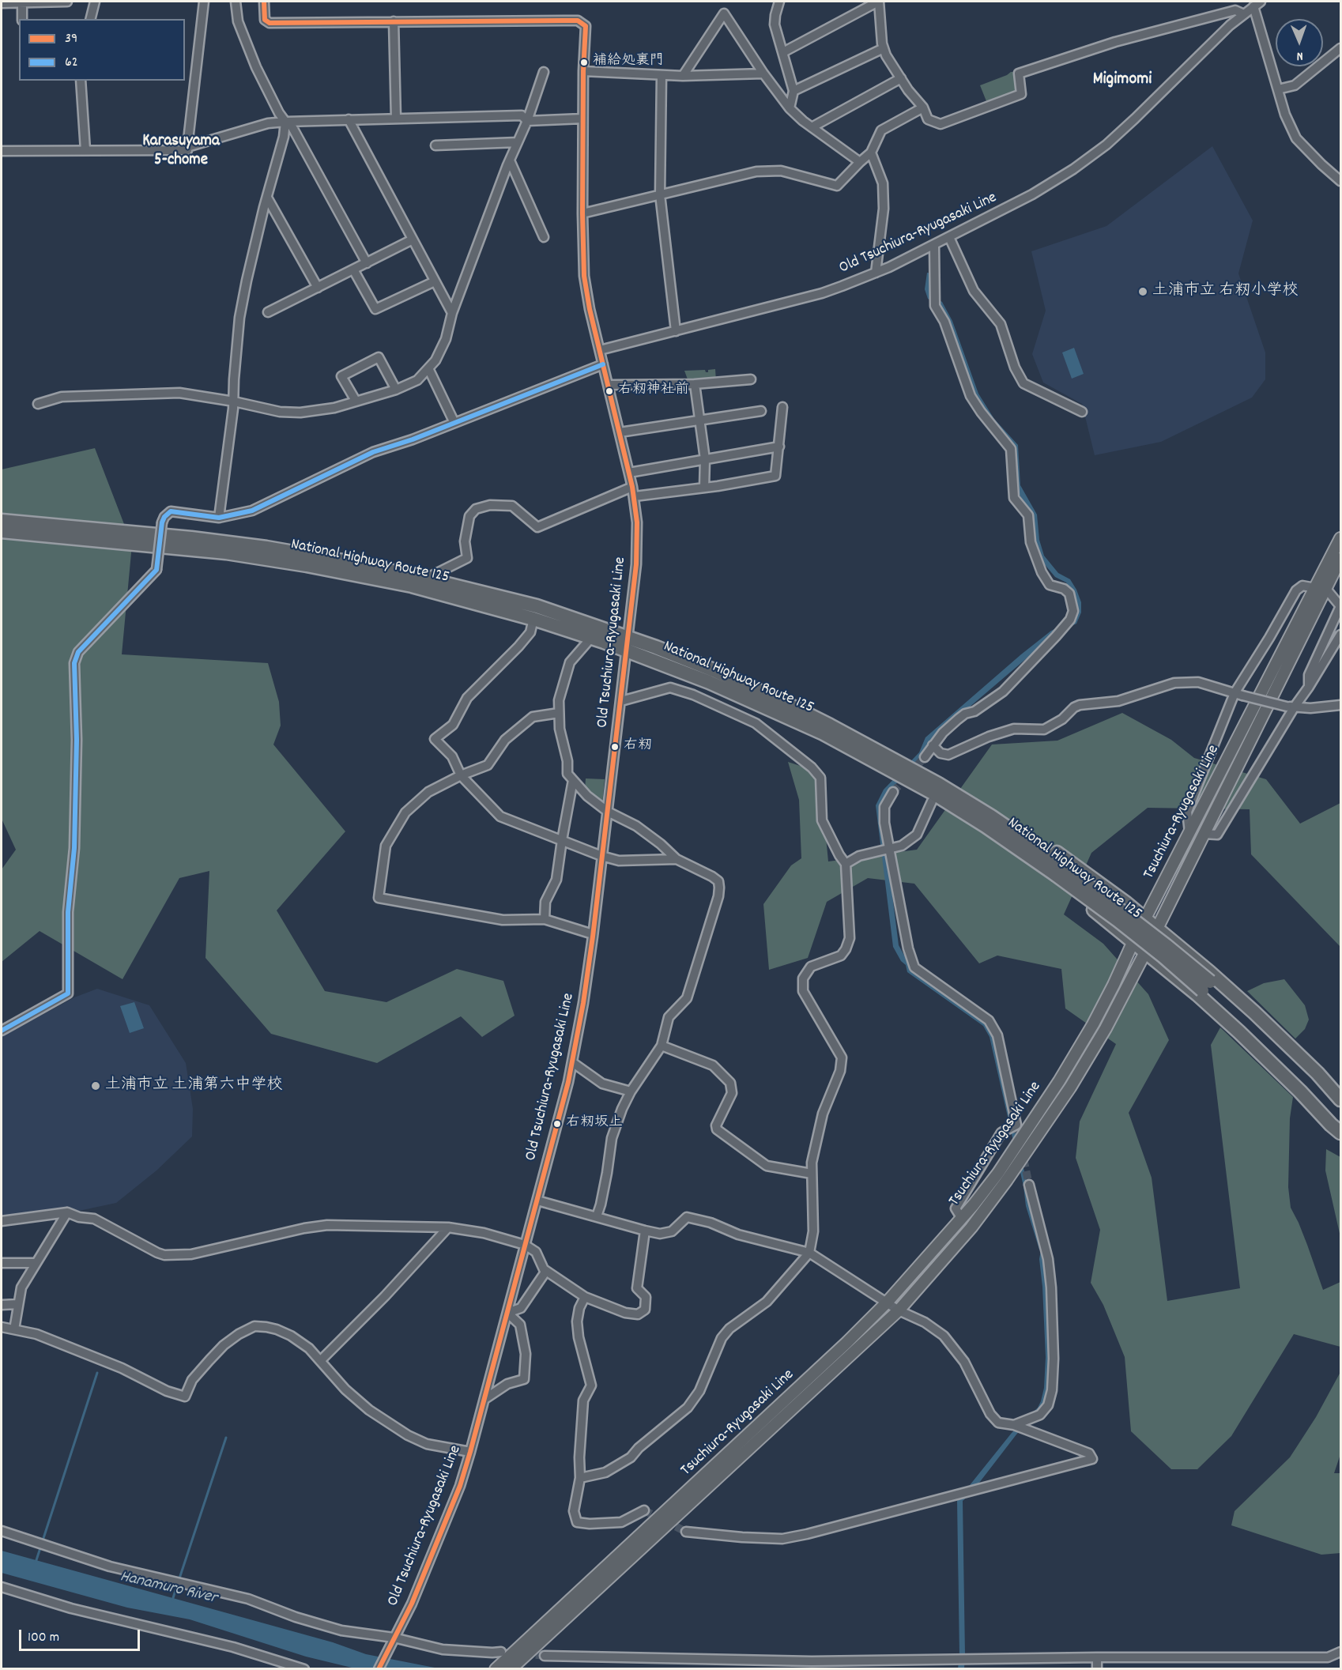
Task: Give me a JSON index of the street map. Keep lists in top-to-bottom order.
{
  "streets": {
    "highway": ["National Highway Route 125"],
    "main road": ["Tsuchiura-Ryugasaki Line"],
    "street": ["Old Tsuchiura-Ryugasaki Line"]
  },
  "crossings": [
    ["Old Tsuchiura-Ryugasaki Line", "National Highway Route 125"]
  ],
  "districts": ["Migimomi", "Karasuyama 5-chome"],
  "water": ["Hanamuro River"],
  "places": [
    "補給処裏門",
    "土浦市立 右籾小学校",
    "右籾神社前",
    "右籾",
    "土浦市立 土浦第六中学校",
    "右籾坂上"
  ],
  "lines": ["transit line 39", "transit line 62"],
  "legend": ["39", "62"],
  "scale_bar": "100 m",
  "north": "bottom"
}
